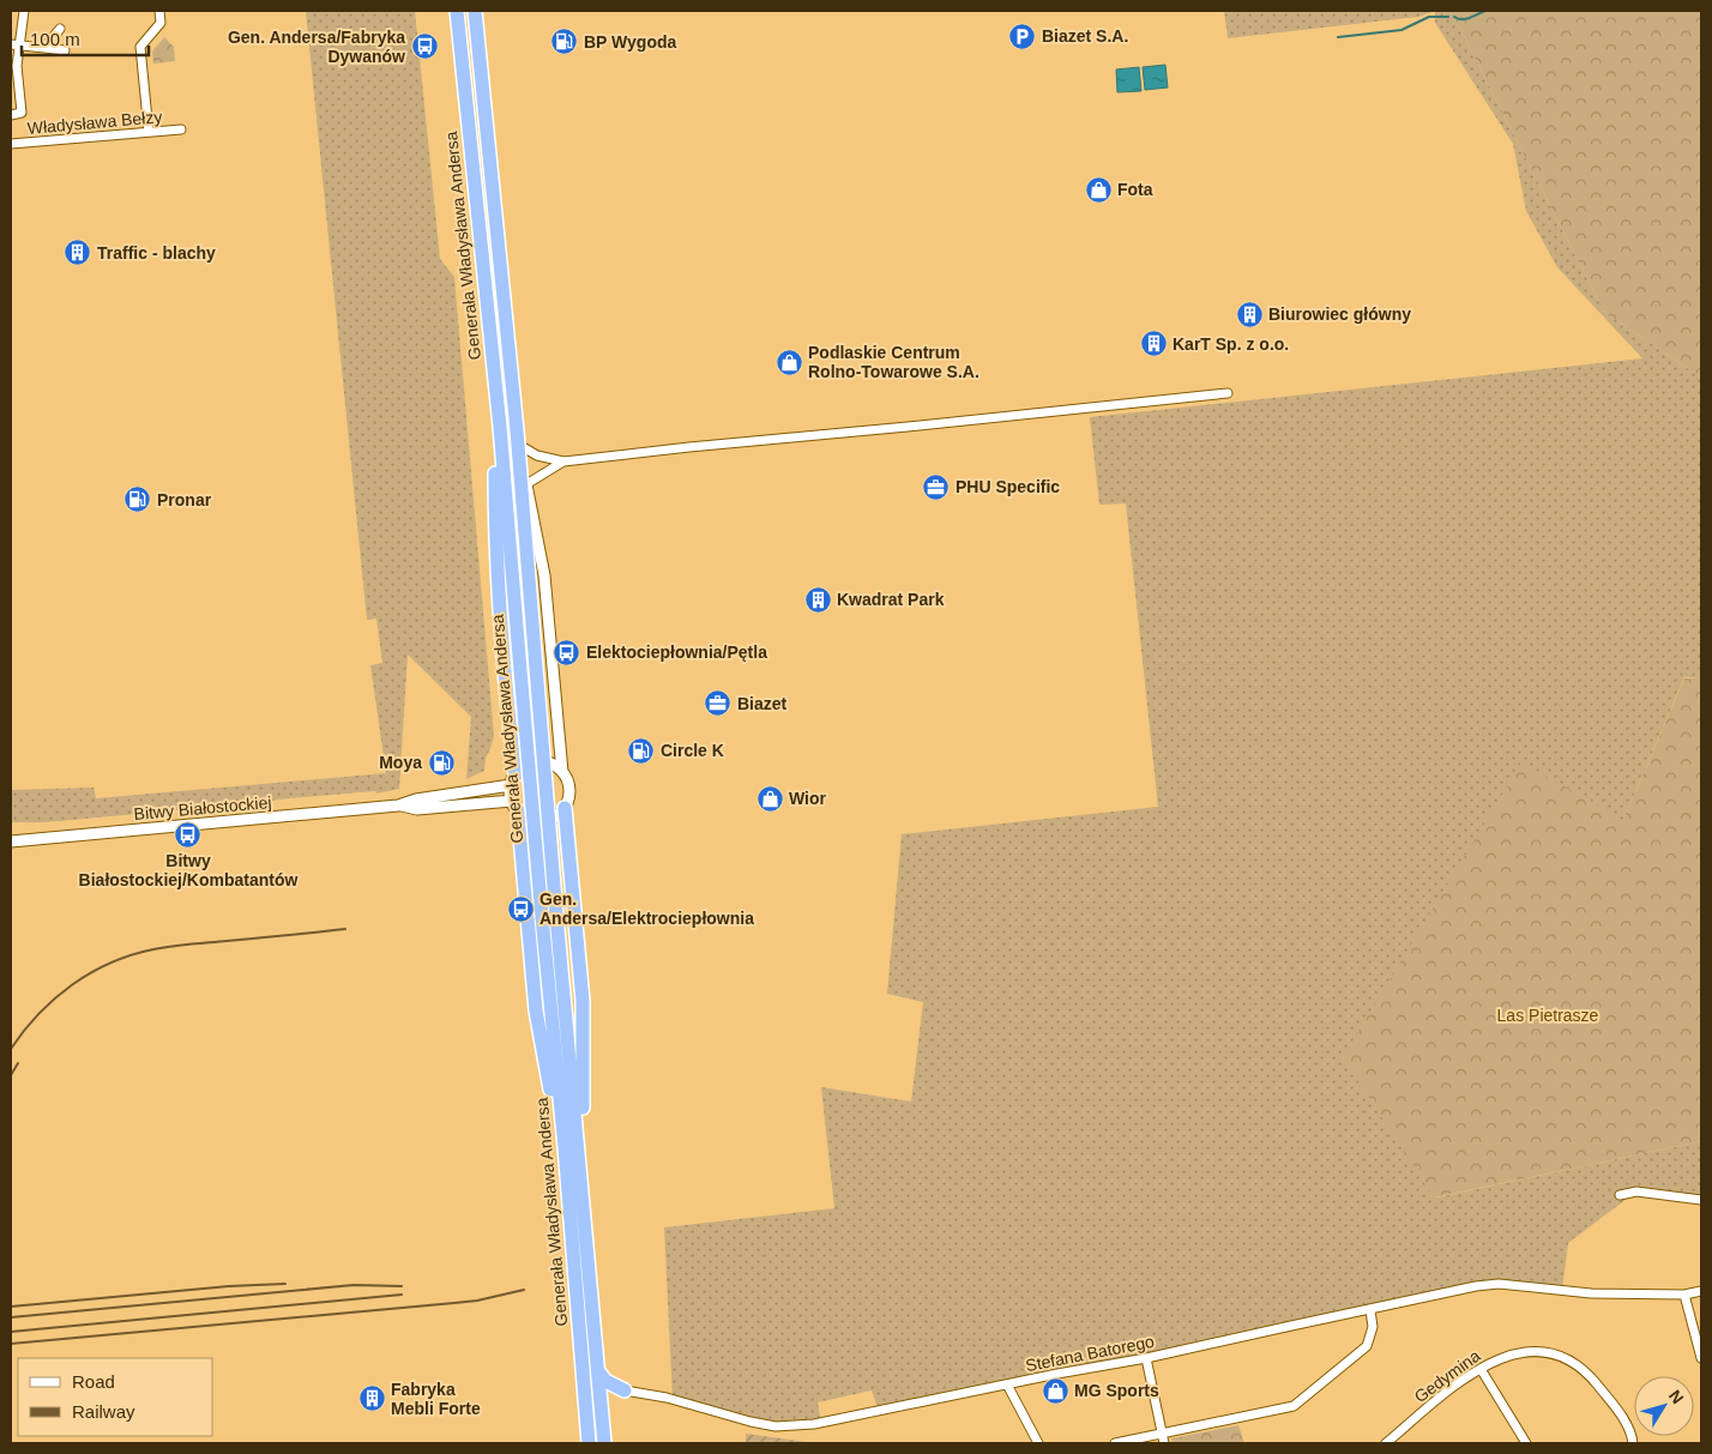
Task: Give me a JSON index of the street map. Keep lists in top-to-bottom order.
{
  "streets": {
    "highway": ["Generała Władysława Andersa"],
    "street": [
      "Władysława Bełzy",
      "Bitwy Białostockiej",
      "Stefana Batorego",
      "Gedymina"
    ]
  },
  "parks": ["Las Pietrasze"],
  "places": {
    "parking": ["Biazet S.A."],
    "fuel station": [
      "BP Wygoda",
      "Pronar",
      "Circle K",
      "Moya"
    ],
    "bus stop": [
      "Gen. Andersa/Fabryka Dywanów",
      "Elektociepłownia/Pętla",
      "Bitwy Białostockiej/Kombatantów",
      "Gen. Andersa/Elektrociepłownia"
    ],
    "shop": [
      "Fota",
      "Podlaskie Centrum Rolno-Towarowe S.A.",
      "Wior",
      "MG Sports"
    ],
    "building": [
      "Traffic - blachy",
      "Biurowiec główny",
      "KarT Sp. z o.o.",
      "Kwadrat Park",
      "Fabryka Mebli Forte"
    ],
    "office": ["PHU Specific", "Biazet"]
  },
  "legend": ["Road", "Railway"],
  "scale_bar": "100 m",
  "north": "top right"
}
